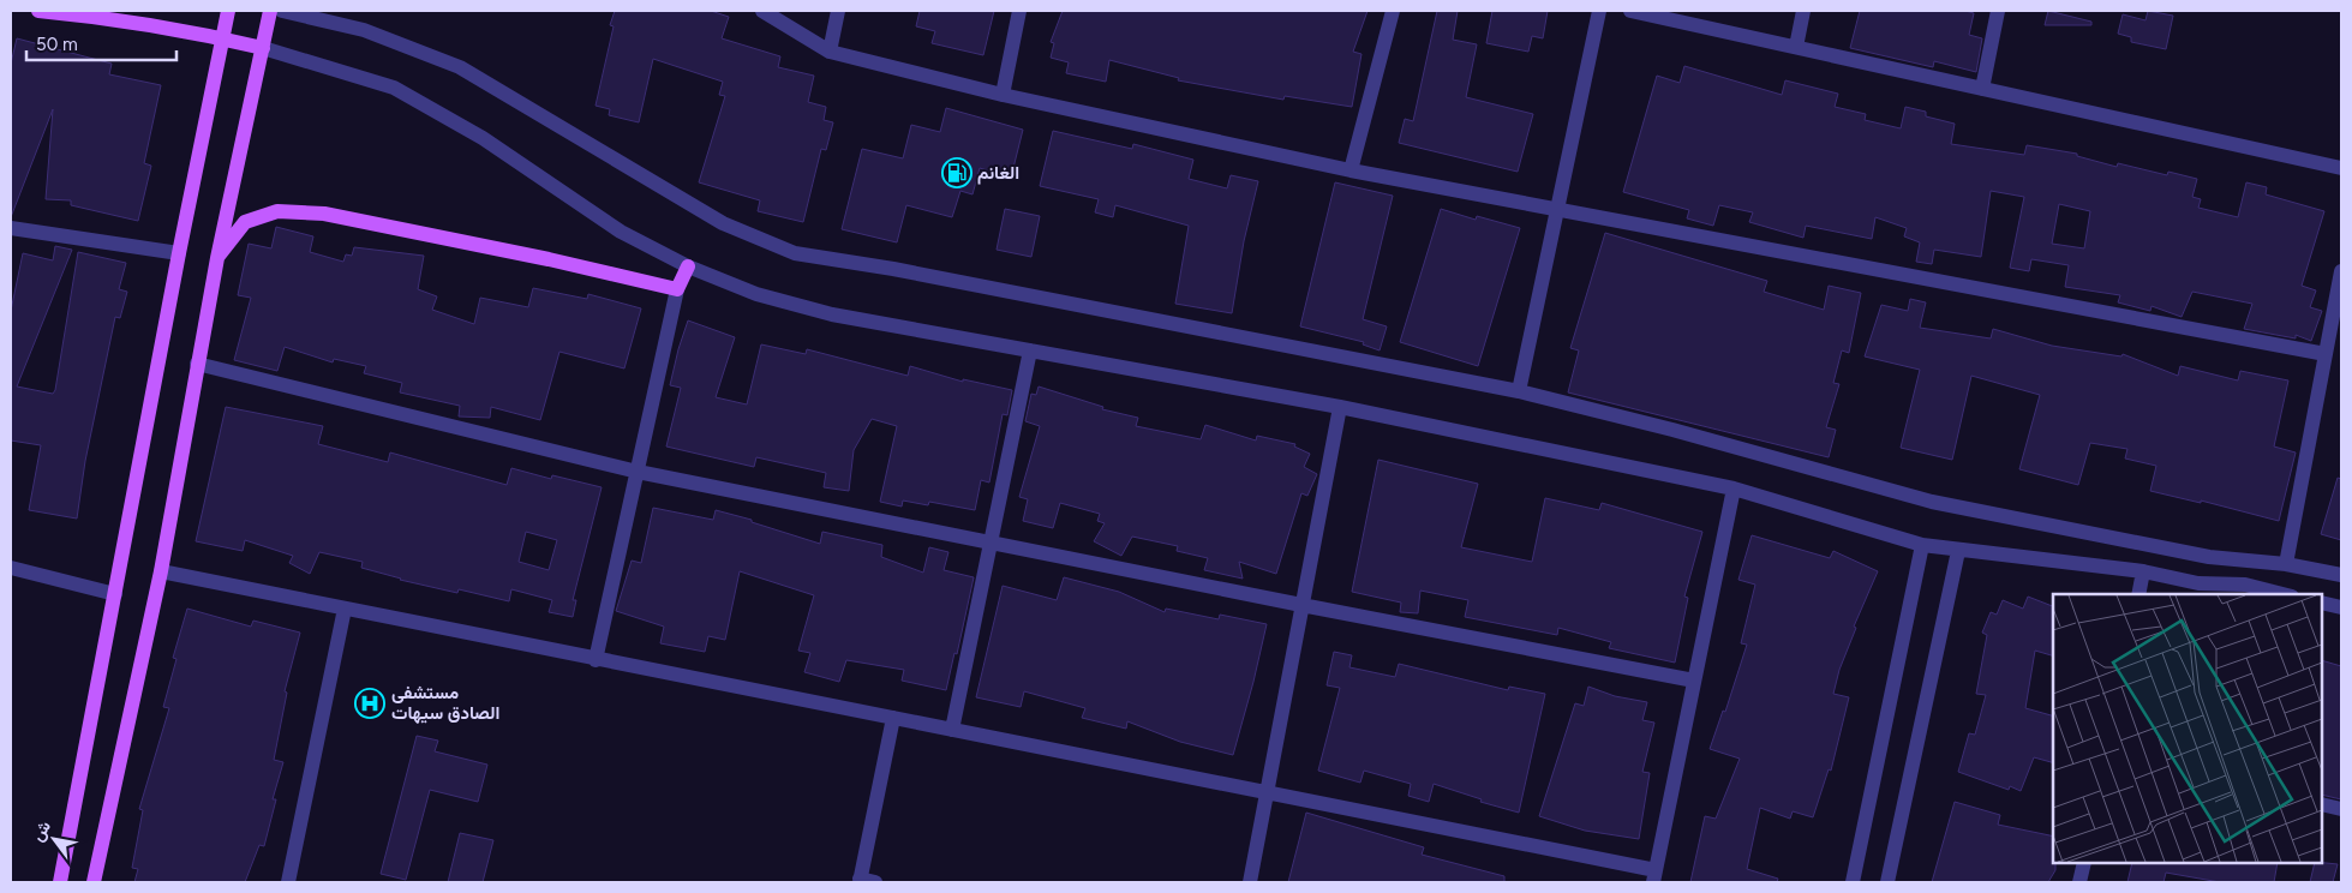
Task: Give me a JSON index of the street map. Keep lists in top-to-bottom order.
{
  "places": {
    "fuel station": ["الغانم"],
    "hospital": ["مستشفى الصادق سيهات"]
  },
  "scale_bar": "50 m",
  "north": "top left"
}
